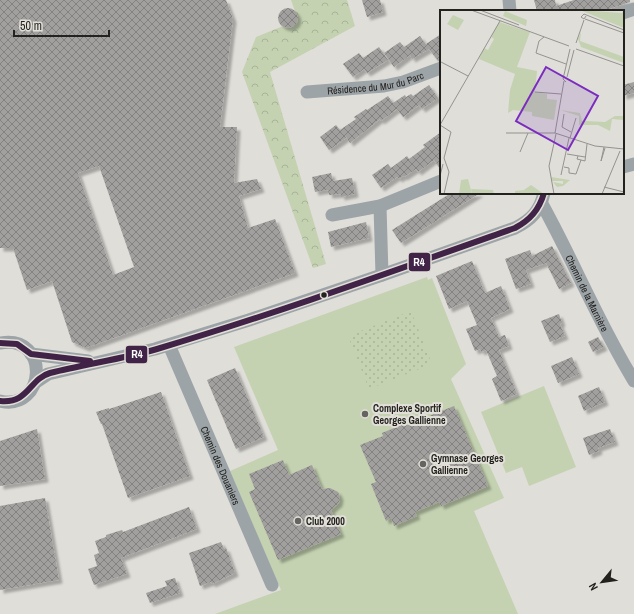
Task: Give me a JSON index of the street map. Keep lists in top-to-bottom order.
{
  "streets": {
    "street": ["Résidence du Mur du Parc", "Chemin de la Marnière", "Chemin des Douaniers"]
  },
  "places": ["Complexe Sportif Georges Gallienne", "Gymnase Georges Gallienne", "Club 2000"],
  "lines": ["transit line R4"],
  "scale_bar": "50 m",
  "north": "bottom left"
}
